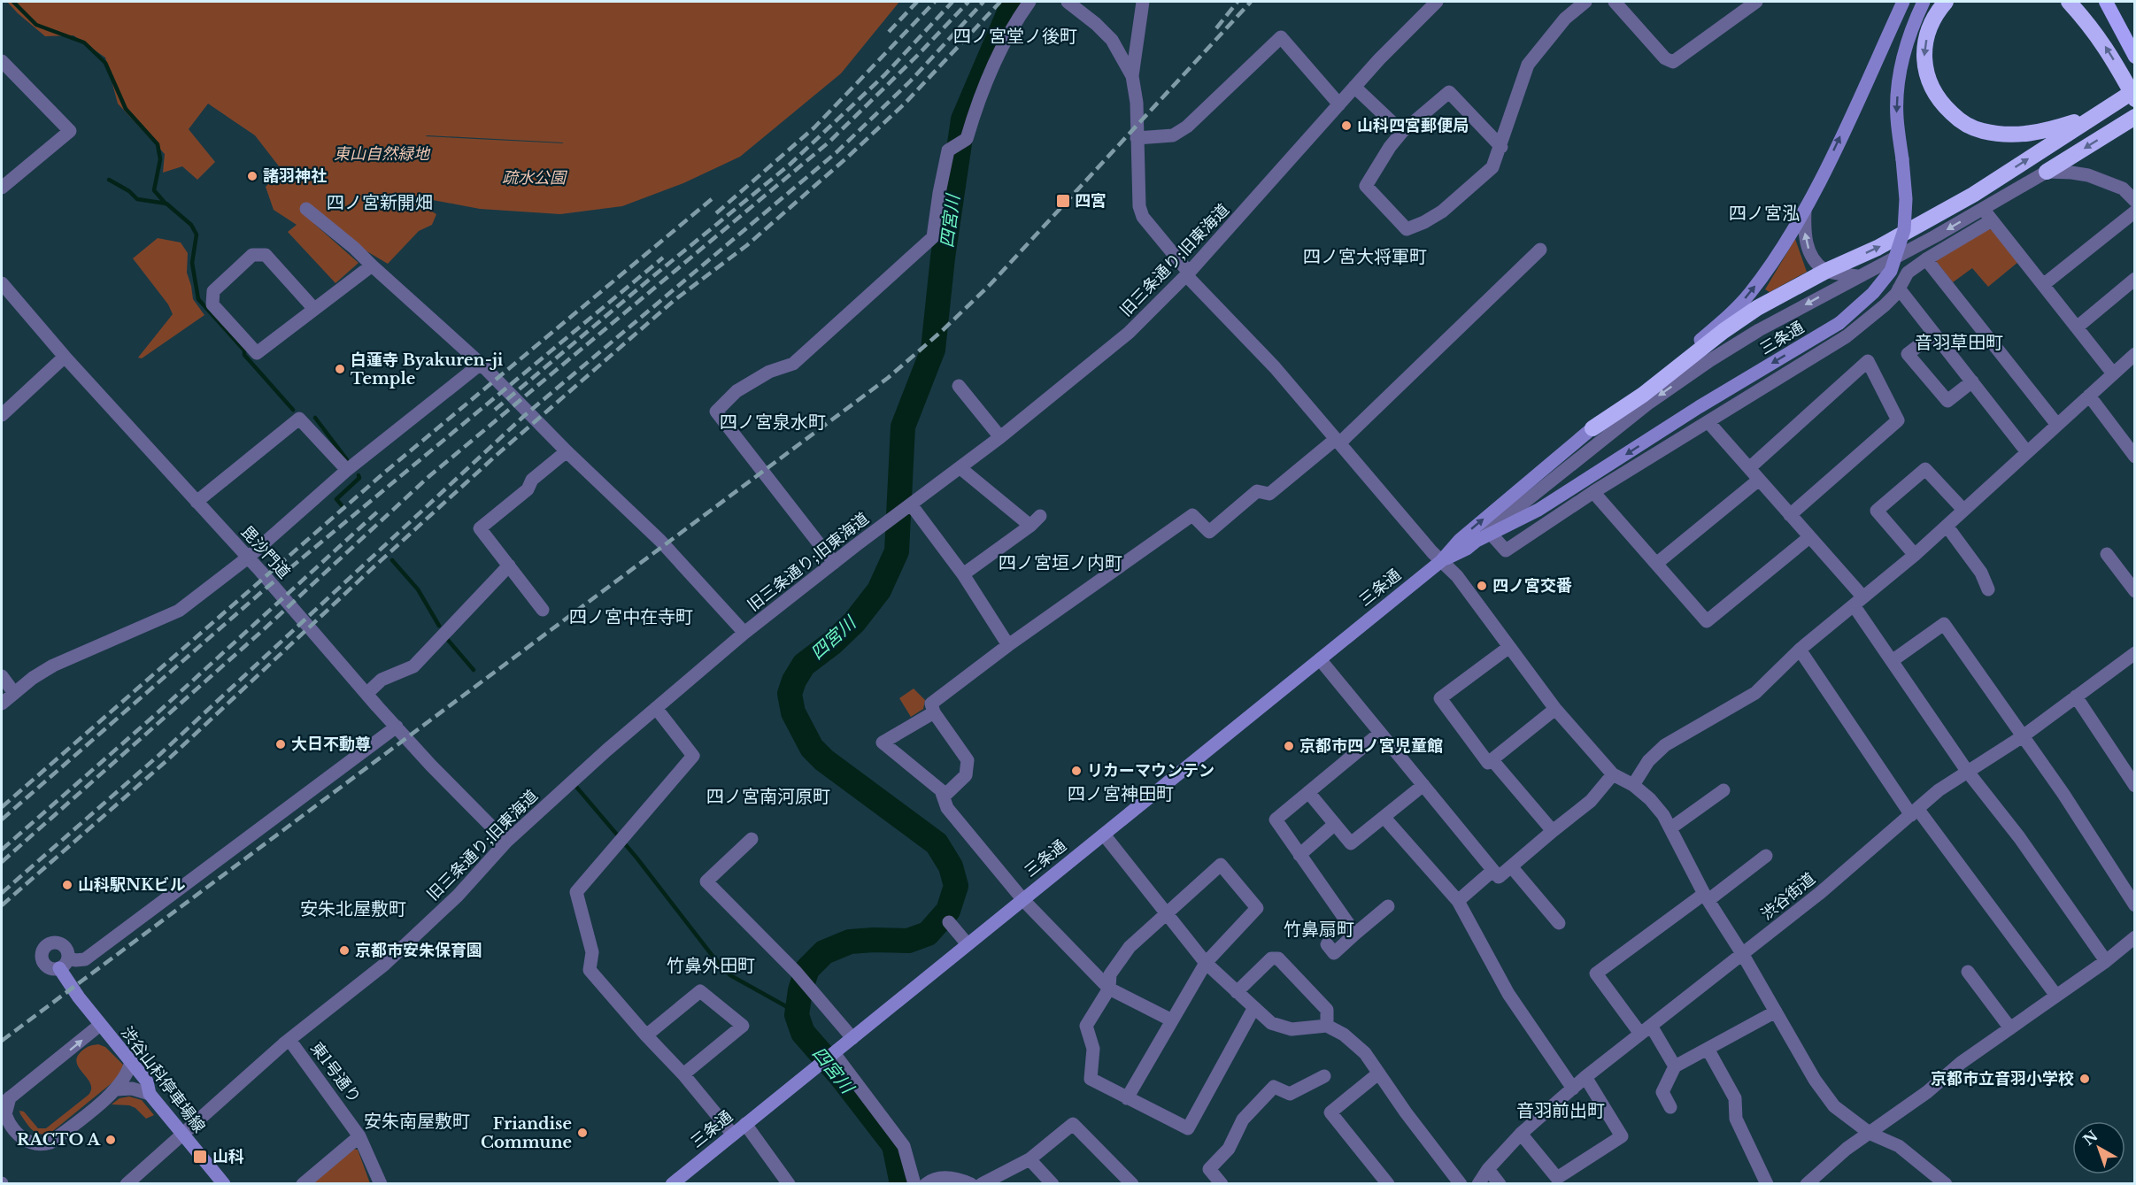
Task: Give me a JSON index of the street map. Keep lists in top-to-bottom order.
{
  "streets": {
    "main road": ["三条通", "渋谷山科停車場線"],
    "street": [
      "旧三条通り;旧東海道",
      "毘沙門道",
      "渋谷街道",
      "東1号通り"
    ]
  },
  "crossings": [
    ["旧三条通り;旧東海道", "毘沙門道"],
    ["旧三条通り;旧東海道", "東1号通り"],
    ["旧三条通り;旧東海道", "渋谷山科停車場線"]
  ],
  "districts": [
    "四ノ宮堂ノ後町",
    "四ノ宮新開畑",
    "四ノ宮泓",
    "四ノ宮大将軍町",
    "音羽草田町",
    "四ノ宮泉水町",
    "四ノ宮垣ノ内町",
    "四ノ宮中在寺町",
    "四ノ宮神田町",
    "四ノ宮南河原町",
    "安朱北屋敷町",
    "竹鼻扇町",
    "竹鼻外田町",
    "音羽前出町",
    "安朱南屋敷町"
  ],
  "water": ["四宮川"],
  "parks": ["東山自然緑地", "疏水公園"],
  "places": {
    "other": [
      "山科四宮郵便局",
      "諸羽神社",
      "白蓮寺 Byakuren-ji Temple",
      "四ノ宮交番",
      "大日不動尊",
      "京都市四ノ宮児童館",
      "リカーマウンテン",
      "山科駅NKビル",
      "京都市安朱保育園",
      "京都市立音羽小学校",
      "Friandise Commune",
      "RACTO A"
    ],
    "transit": ["四宮", "山科"]
  },
  "north": "top left"
}
